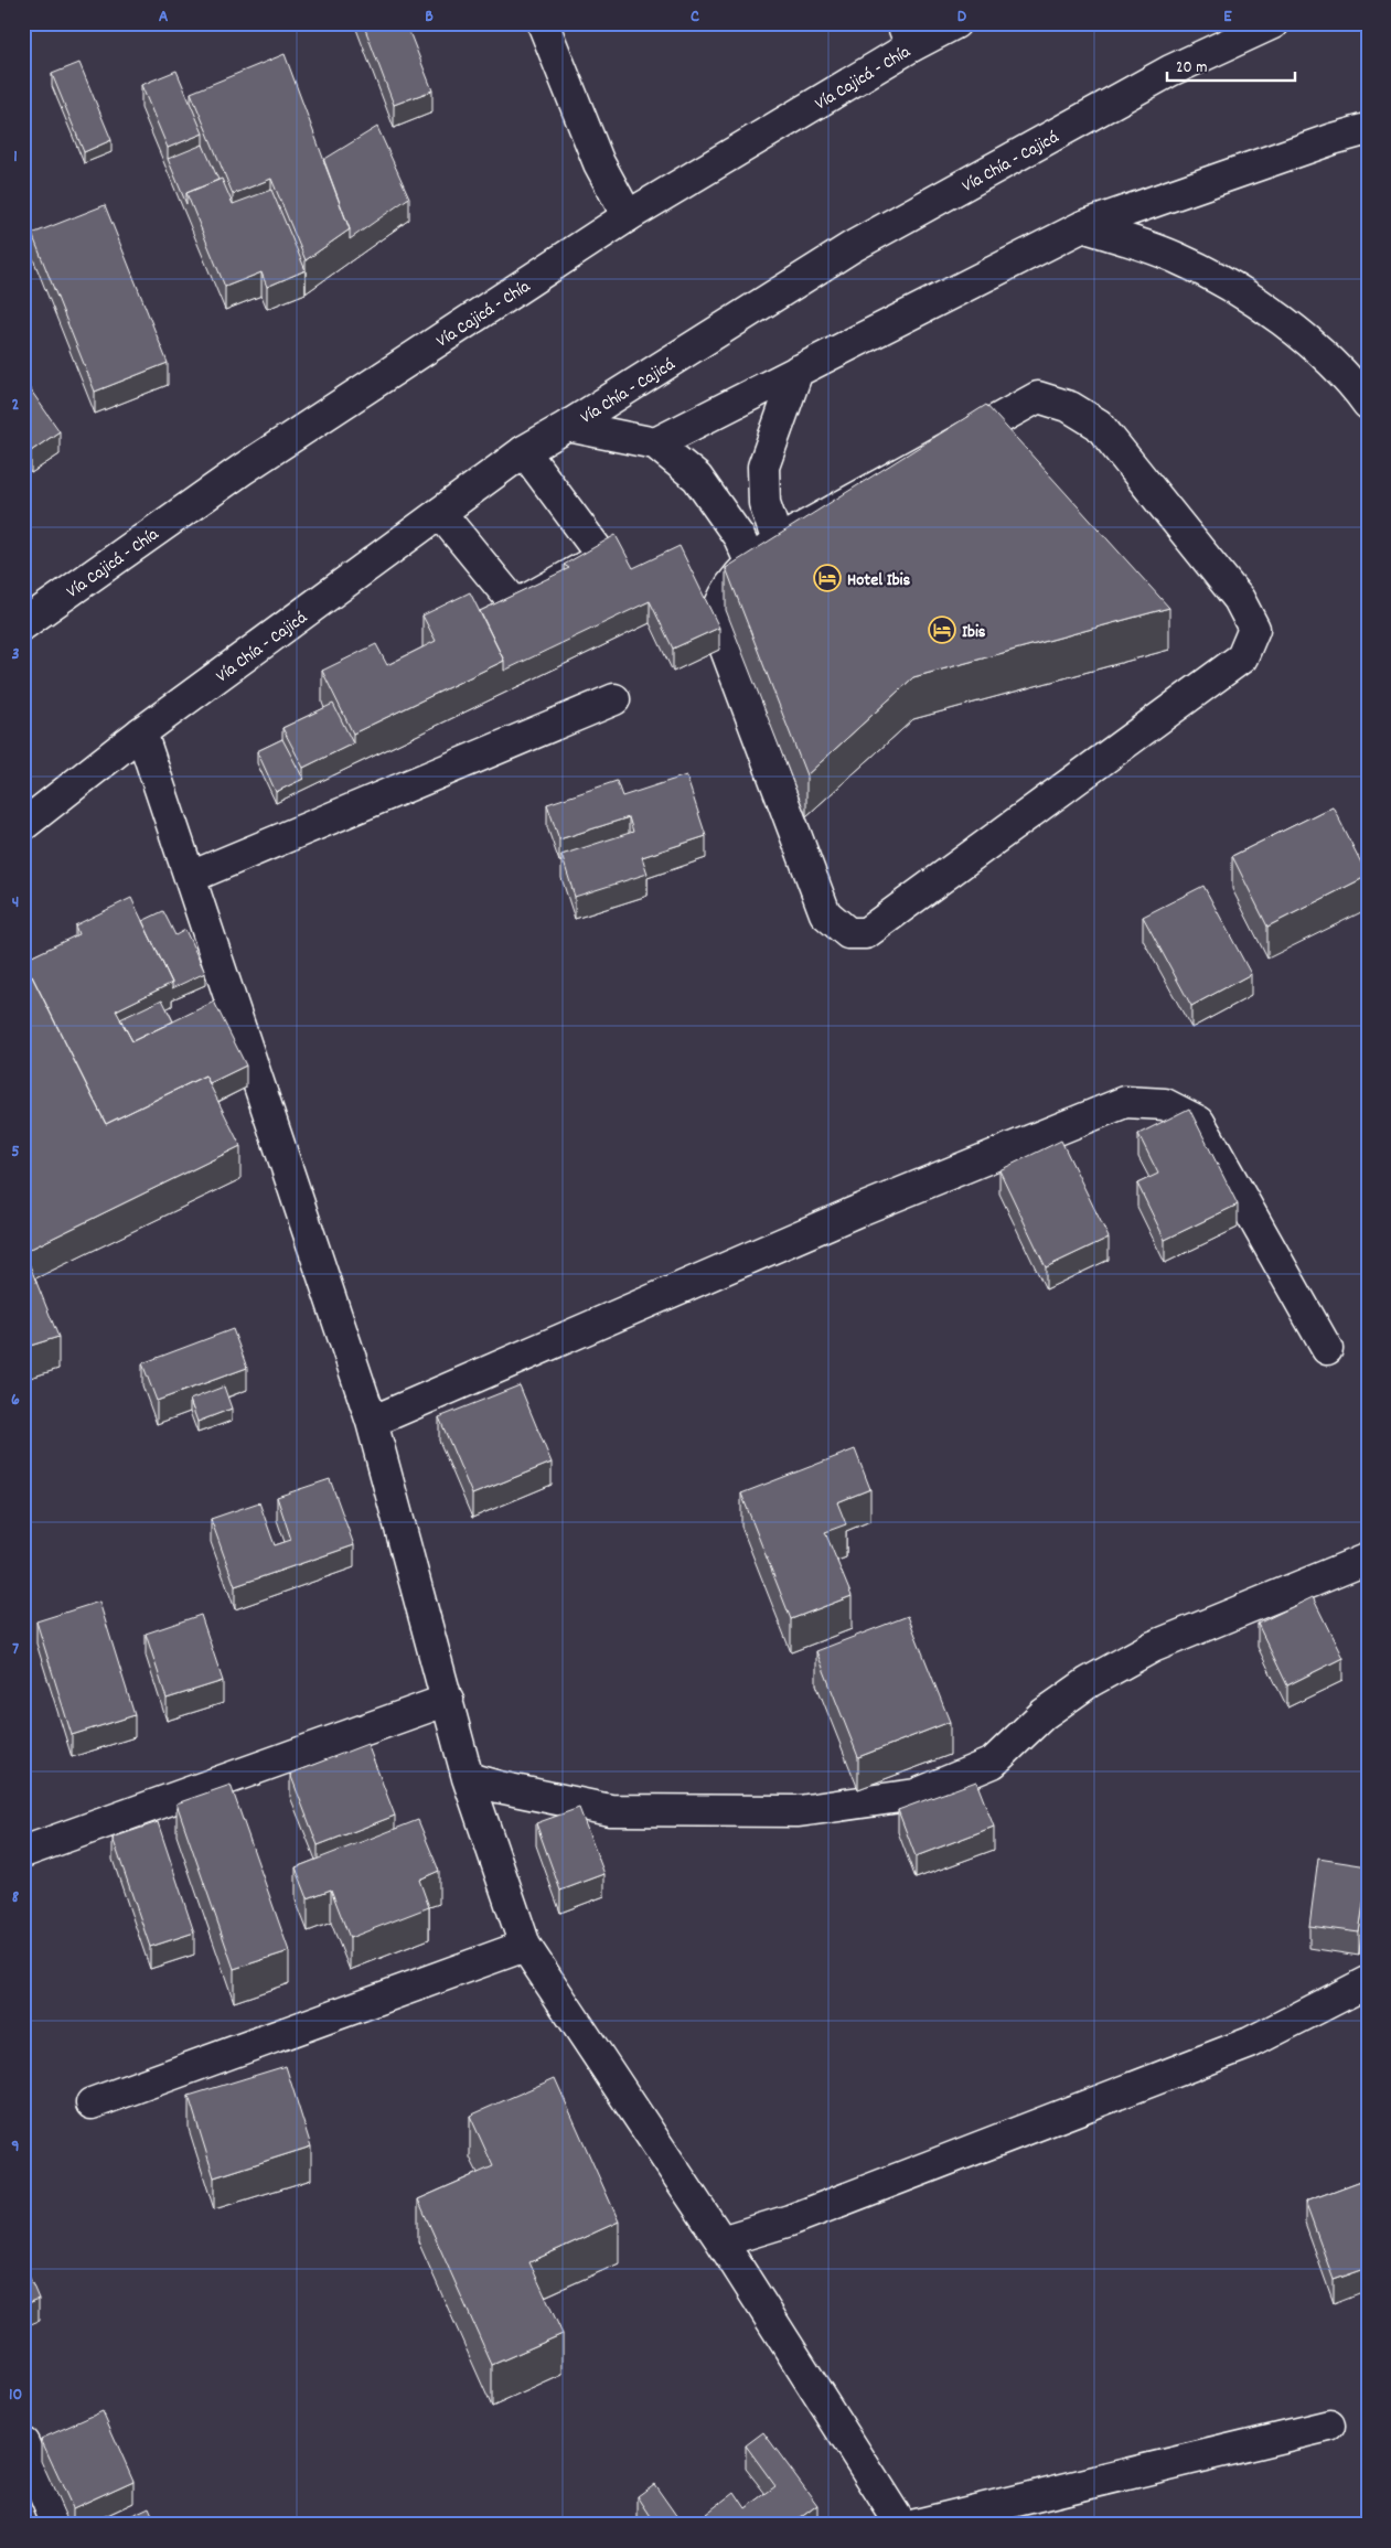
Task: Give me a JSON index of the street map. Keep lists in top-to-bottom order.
{
  "streets": {
    "main road": ["Vía Cajicá - Chía", "Vía Chía - Cajicá"]
  },
  "places": {
    "hotel": ["Hotel Ibis", "Ibis"]
  },
  "scale_bar": "20 m",
  "grid": {
    "columns": [
      "A",
      "B",
      "C",
      "D",
      "E"
    ],
    "rows": [
      "1",
      "2",
      "3",
      "4",
      "5",
      "6",
      "7",
      "8",
      "9",
      "10"
    ]
  }
}
